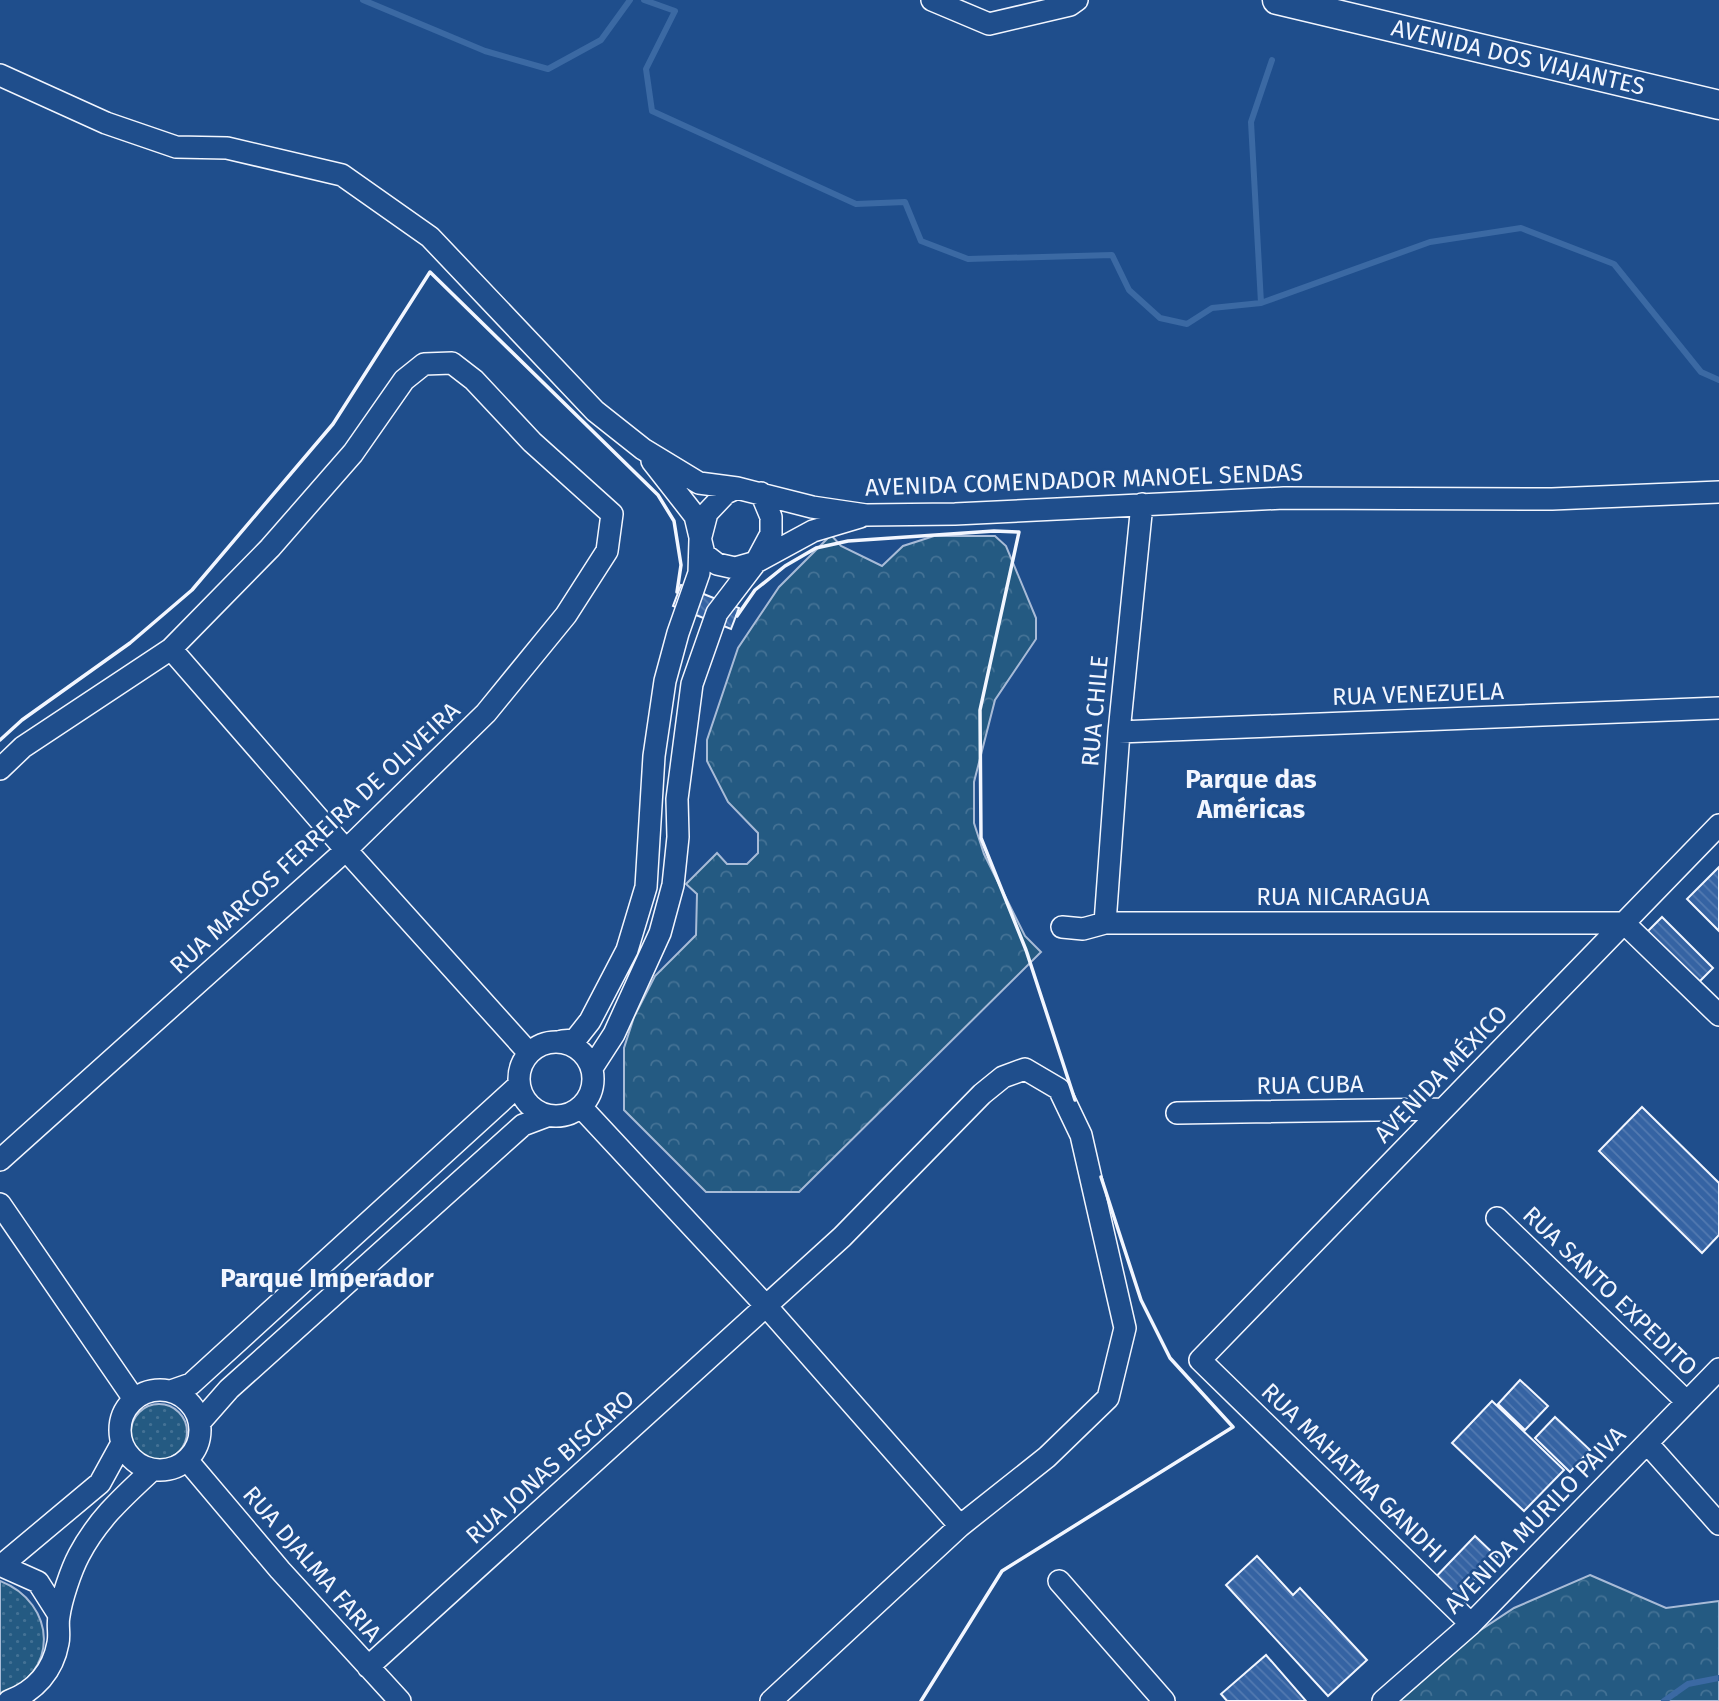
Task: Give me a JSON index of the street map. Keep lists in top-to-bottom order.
{
  "streets": {
    "main road": ["AVENIDA DOS VIAJANTES"],
    "street": [
      "AVENIDA COMENDADOR MANOEL SENDAS",
      "RUA VENEZUELA",
      "RUA CHILE",
      "RUA MARCOS FERREIRA DE OLIVEIRA",
      "RUA NICARAGUA",
      "AVENIDA MÉXICO",
      "RUA CUBA",
      "RUA SANTO EXPEDITO",
      "RUA JONAS BISCARO",
      "RUA MAHATMA GANDHI",
      "AVENIDA MURILO PAIVA",
      "RUA DJALMA FARIA"
    ]
  },
  "crossings": [
    ["AVENIDA COMENDADOR MANOEL SENDAS", "RUA CHILE"],
    ["RUA VENEZUELA", "RUA CHILE"],
    ["RUA CHILE", "RUA NICARAGUA"],
    ["RUA NICARAGUA", "AVENIDA MÉXICO"],
    ["AVENIDA MÉXICO", "RUA CUBA"],
    ["AVENIDA MÉXICO", "RUA MAHATMA GANDHI"],
    ["RUA SANTO EXPEDITO", "AVENIDA MURILO PAIVA"],
    ["RUA JONAS BISCARO", "RUA DJALMA FARIA"],
    ["RUA MAHATMA GANDHI", "AVENIDA MURILO PAIVA"]
  ],
  "districts": ["Parque das Américas", "Parque Imperador"]
}
